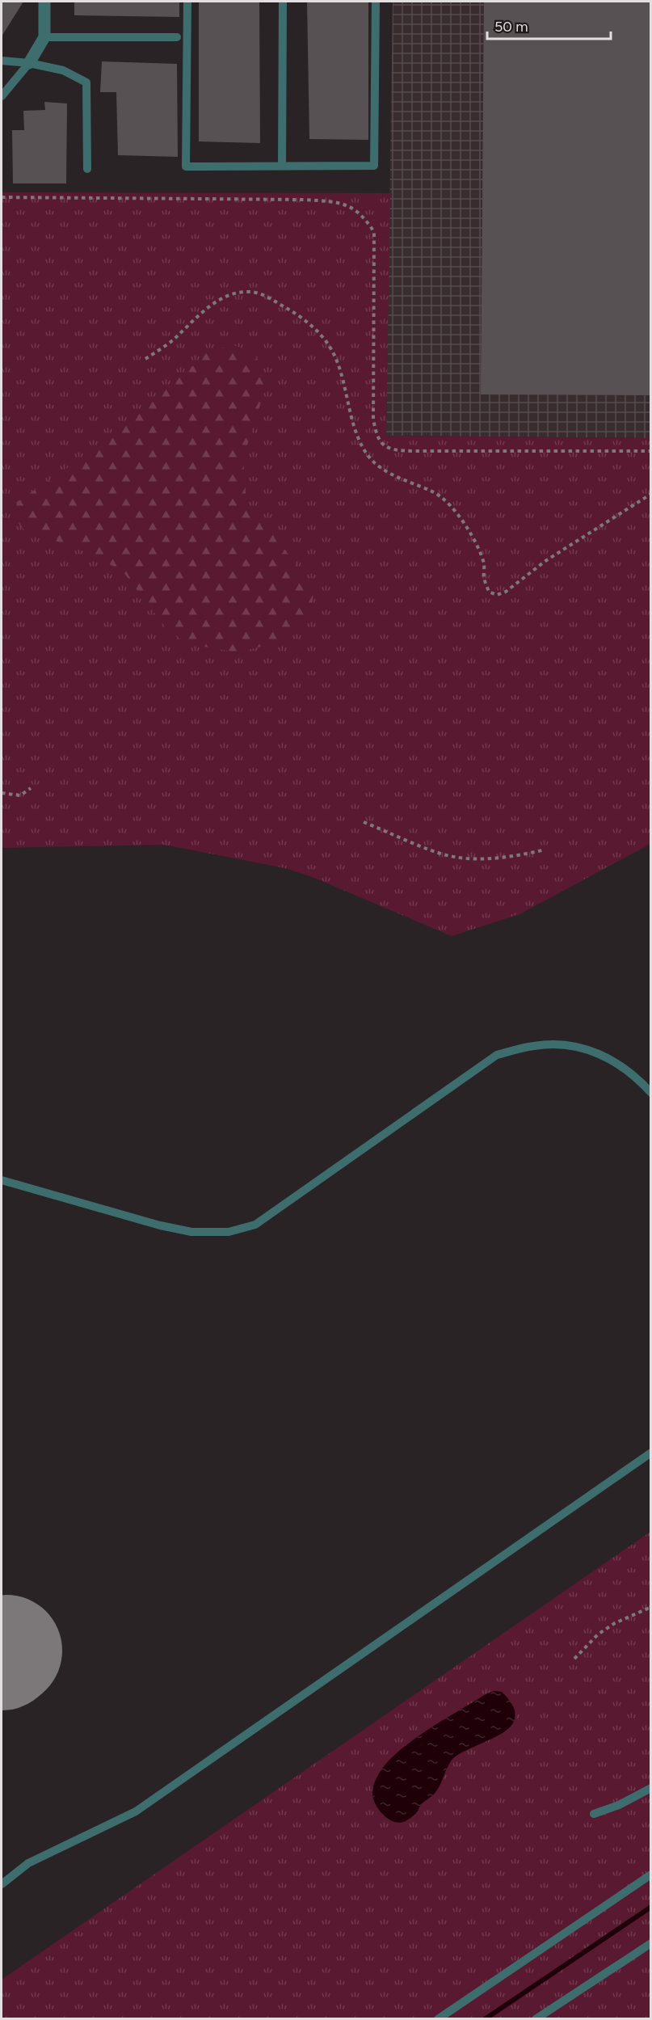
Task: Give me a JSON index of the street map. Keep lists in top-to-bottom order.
{
  "scale_bar": "50 m"
}
